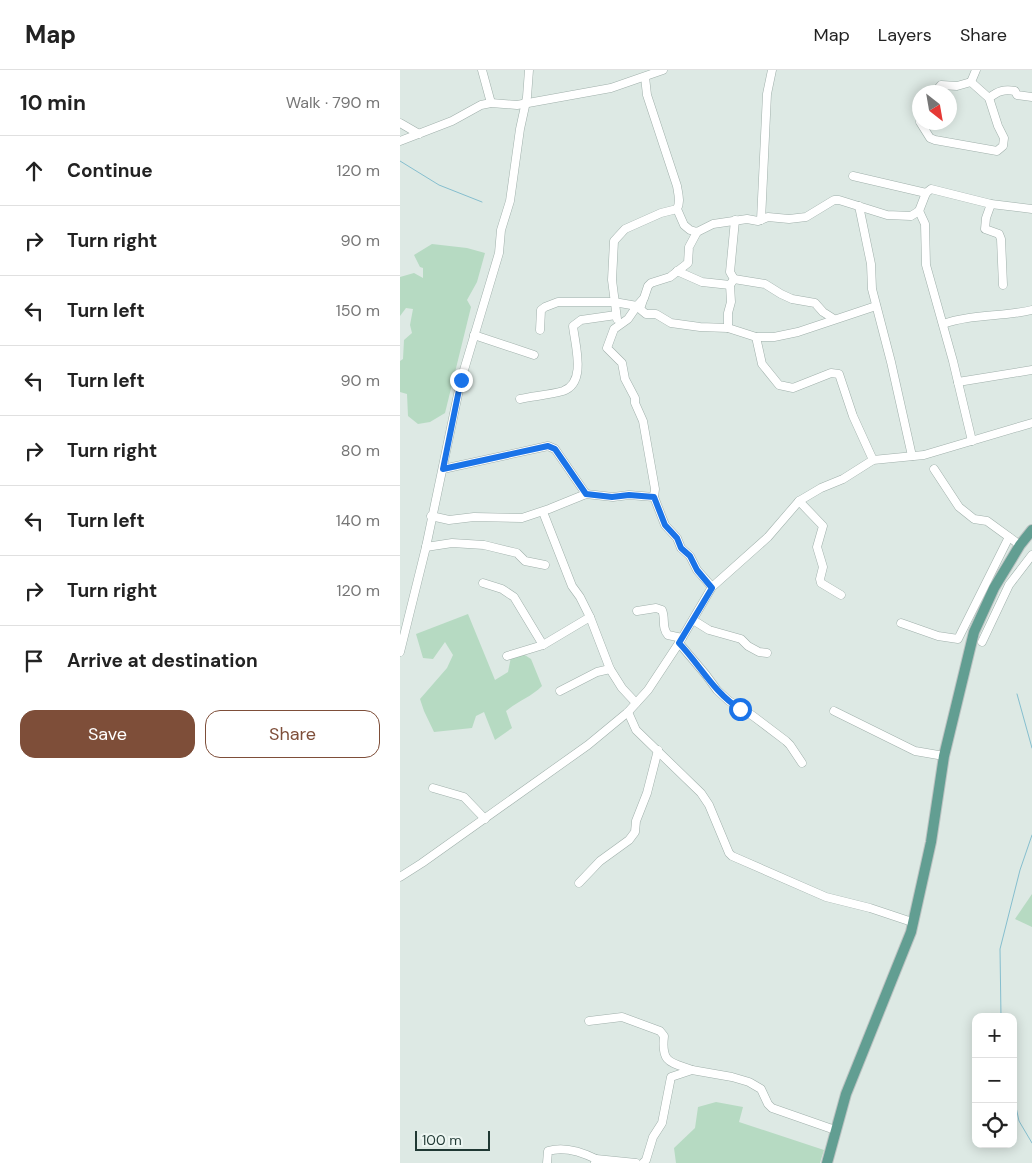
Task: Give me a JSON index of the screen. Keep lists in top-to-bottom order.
{
  "scale_bar": "100 m",
  "north": "bottom right",
  "page": {
    "header": "Map",
    "nav": ["Map", "Layers", "Share"],
    "heading": ["10 min", "Walk · 790 m"],
    "list": [
      ["Continue", "120 m"],
      ["Turn right", "90 m"],
      ["Turn left", "150 m"],
      ["Turn left", "90 m"],
      ["Turn right", "80 m"],
      ["Turn left", "140 m"],
      ["Turn right", "120 m"],
      "Arrive at destination"
    ],
    "buttons": ["Save", "Share"],
    "map_buttons": ["+", "−"],
    "scale": "100 m"
  }
}
